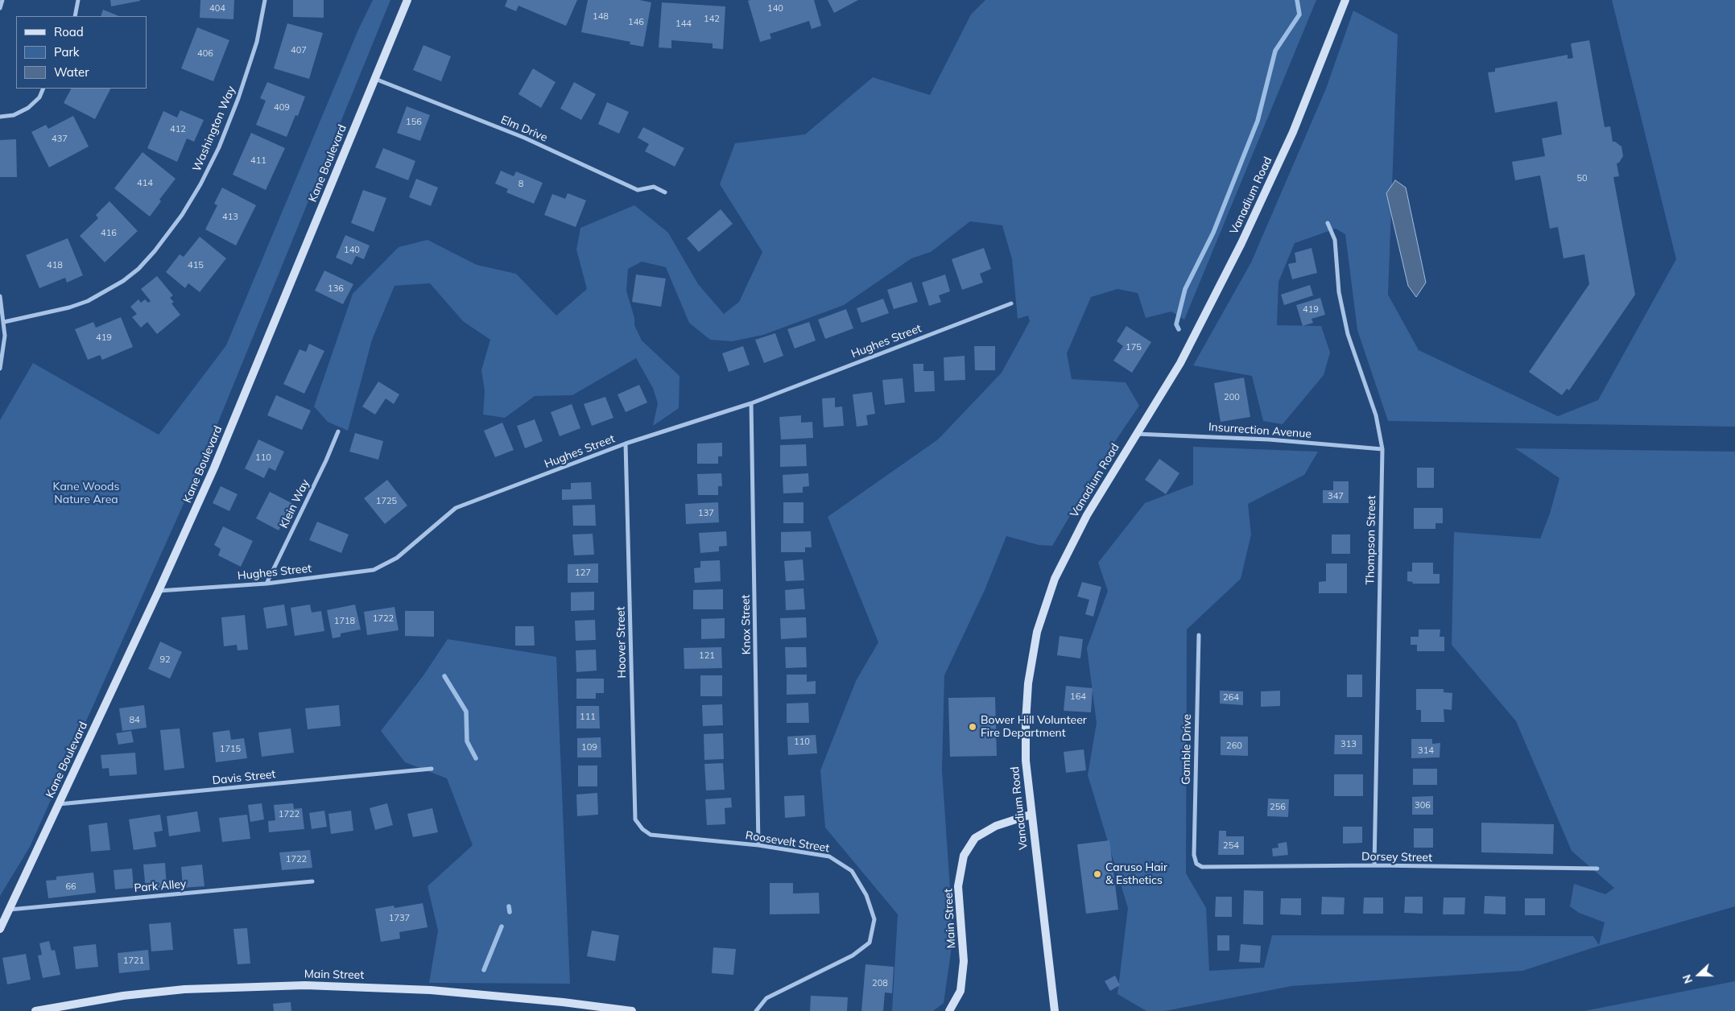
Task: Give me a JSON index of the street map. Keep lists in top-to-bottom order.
{
  "streets": {
    "street": [
      "Washington Way",
      "Elm Drive",
      "Kane Boulevard",
      "Vanadium Road",
      "Hughes Street",
      "Insurrection Avenue",
      "Klein Way",
      "Thompson Street",
      "Knox Street",
      "Hoover Street",
      "Gamble Drive",
      "Davis Street",
      "Roosevelt Street",
      "Dorsey Street",
      "Park Alley",
      "Main Street"
    ]
  },
  "crossings": [
    ["Elm Drive", "Kane Boulevard"],
    ["Kane Boulevard", "Hughes Street"],
    ["Kane Boulevard", "Davis Street"],
    ["Kane Boulevard", "Park Alley"],
    ["Vanadium Road", "Insurrection Avenue"],
    ["Vanadium Road", "Main Street"],
    ["Hughes Street", "Klein Way"],
    ["Hughes Street", "Knox Street"],
    ["Hughes Street", "Hoover Street"],
    ["Insurrection Avenue", "Thompson Street"],
    ["Thompson Street", "Dorsey Street"],
    ["Knox Street", "Roosevelt Street"],
    ["Hoover Street", "Roosevelt Street"],
    ["Gamble Drive", "Dorsey Street"]
  ],
  "parks": ["Kane Woods Nature Area"],
  "places": ["Bower Hill Volunteer Fire Department", "Caruso Hair & Esthetics"],
  "house_numbers": [
    "404",
    "140",
    "148",
    "142",
    "146",
    "144",
    "407",
    "406",
    "409",
    "156",
    "412",
    "437",
    "411",
    "50",
    "414",
    "8",
    "413",
    "416",
    "140",
    "418",
    "415",
    "136",
    "419",
    "419",
    "175",
    "200",
    "110",
    "347",
    "1725",
    "137",
    "127",
    "1722",
    "1718",
    "121",
    "92",
    "164",
    "264",
    "111",
    "84",
    "110",
    "313",
    "260",
    "109",
    "1715",
    "314",
    "306",
    "256",
    "1722",
    "254",
    "1722",
    "66",
    "1737",
    "1721",
    "208"
  ],
  "legend": ["Road", "Park", "Water"],
  "north": "left"
}
